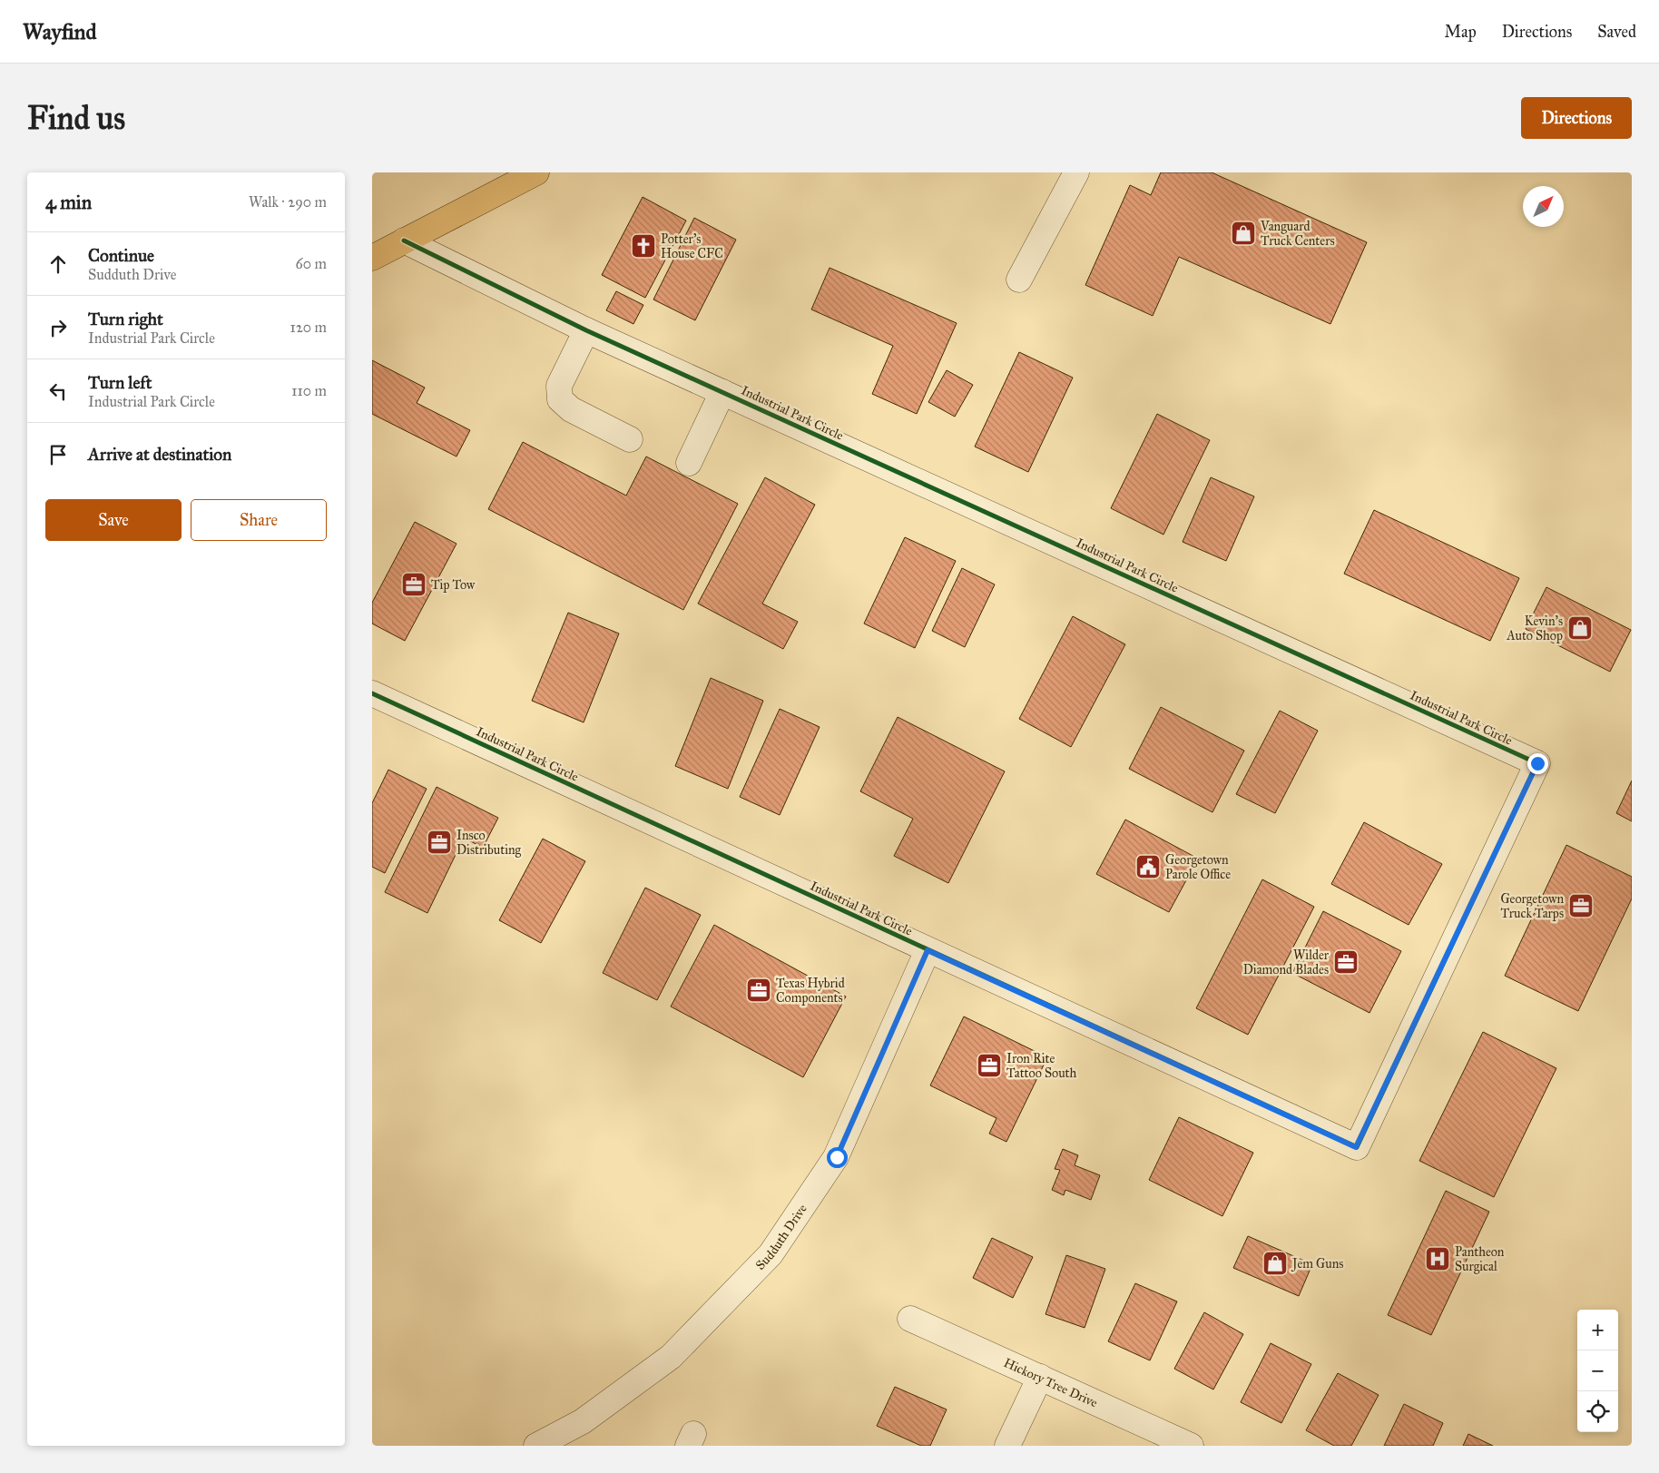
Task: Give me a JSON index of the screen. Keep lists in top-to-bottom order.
{
  "streets": {
    "street": ["Industrial Park Circle", "Sudduth Drive", "Hickory Tree Drive"]
  },
  "crossings": [
    ["Industrial Park Circle", "Sudduth Drive"]
  ],
  "places": {
    "shop": ["Vanguard Truck Centers", "Kevin's Auto Shop", "Jem Guns"],
    "church": ["Potter's House CFC"],
    "office": [
      "Tip Tow",
      "Insco Distributing",
      "Georgetown Truck Tarps",
      "Wilder Diamond Blades",
      "Texas Hybrid Components",
      "Iron Rite Tattoo South"
    ],
    "public building": ["Georgetown Parole Office"],
    "hospital": ["Pantheon Surgical"]
  },
  "north": "top right",
  "page": {
    "header": "Wayfind",
    "nav": ["Map", "Directions", "Saved"],
    "buttons": [
      "Directions",
      ["Save", "Share"]
    ],
    "title": "Find us",
    "heading": ["4 min", "Walk · 290 m"],
    "list": [
      ["Continue", "Sudduth Drive", "60 m"],
      ["Turn right", "Industrial Park Circle", "120 m"],
      ["Turn left", "Industrial Park Circle", "110 m"],
      "Arrive at destination"
    ],
    "map_buttons": ["+", "−"]
  }
}
